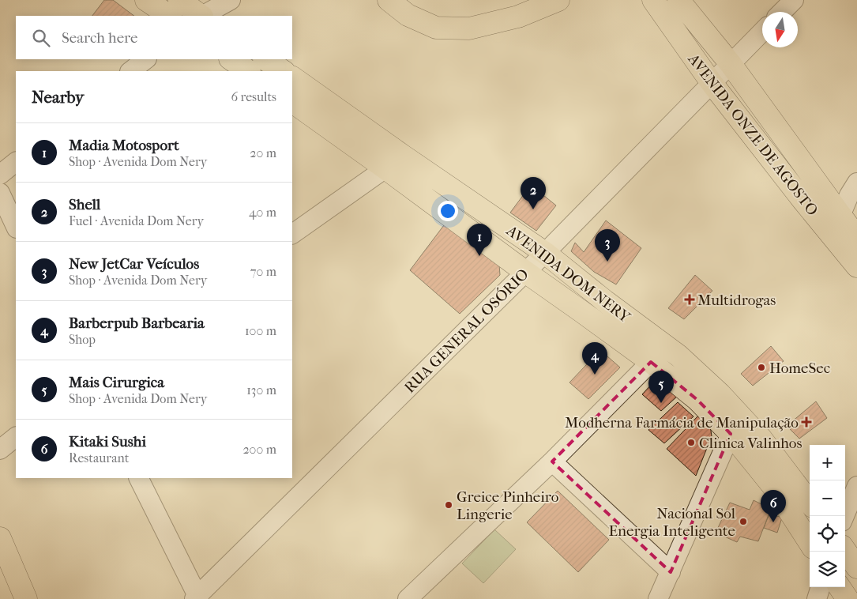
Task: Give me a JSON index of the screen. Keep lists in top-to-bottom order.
{
  "streets": {
    "main road": ["AVENIDA ONZE DE AGOSTO", "AVENIDA DOM NERY"],
    "street": ["RUA GENERAL OSÓRIO"]
  },
  "crossings": [
    ["AVENIDA ONZE DE AGOSTO", "RUA GENERAL OSÓRIO"],
    ["AVENIDA DOM NERY", "RUA GENERAL OSÓRIO"]
  ],
  "places": {
    "health": ["Multidrogas", "Modherna Farmácia de Manipulação"],
    "other": [
      "HomeSec",
      "Clinica Valinhos",
      "Greice Pinheiro Lingerie",
      "Nacional Sol Energia Inteligente"
    ]
  },
  "north": "bottom",
  "page": {
    "search": "Search here",
    "heading": ["Nearby", "6 results"],
    "list": [
      {
        "mark": "1",
        "name": "Madia Motosport",
        "note": "Shop · Avenida Dom Nery",
        "value": "20 m"
      },
      {
        "mark": "2",
        "name": "Shell",
        "note": "Fuel · Avenida Dom Nery",
        "value": "40 m"
      },
      {
        "mark": "3",
        "name": "New JetCar Veículos",
        "note": "Shop · Avenida Dom Nery",
        "value": "70 m"
      },
      {
        "mark": "4",
        "name": "Barberpub Barbearia",
        "note": "Shop",
        "value": "100 m"
      },
      {
        "mark": "5",
        "name": "Mais Cirurgica",
        "note": "Shop · Avenida Dom Nery",
        "value": "130 m"
      },
      {
        "mark": "6",
        "name": "Kitaki Sushi",
        "note": "Restaurant",
        "value": "200 m"
      }
    ],
    "pins": [
      "2",
      "1",
      "3",
      "4",
      "5",
      "6"
    ],
    "map_buttons": ["+", "−"]
  }
}
